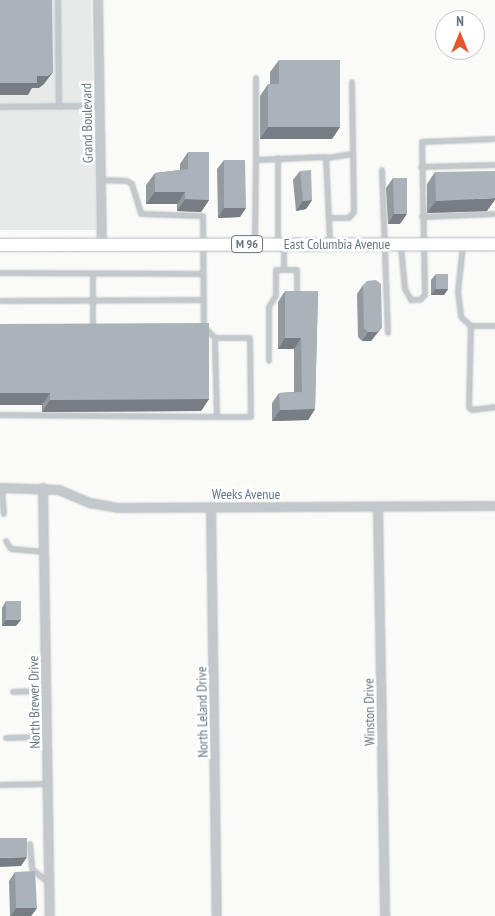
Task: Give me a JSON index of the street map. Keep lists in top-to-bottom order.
{
  "streets": {
    "main road": ["M 96", "East Columbia Avenue"],
    "street": [
      "Grand Boulevard",
      "Weeks Avenue",
      "North Brewer Drive",
      "North Leland Drive",
      "Winston Drive"
    ]
  },
  "crossings": [
    ["Grand Boulevard", "East Columbia Avenue"],
    ["Weeks Avenue", "North Brewer Drive"],
    ["Weeks Avenue", "North Leland Drive"],
    ["Weeks Avenue", "Winston Drive"]
  ],
  "north": "top"
}
